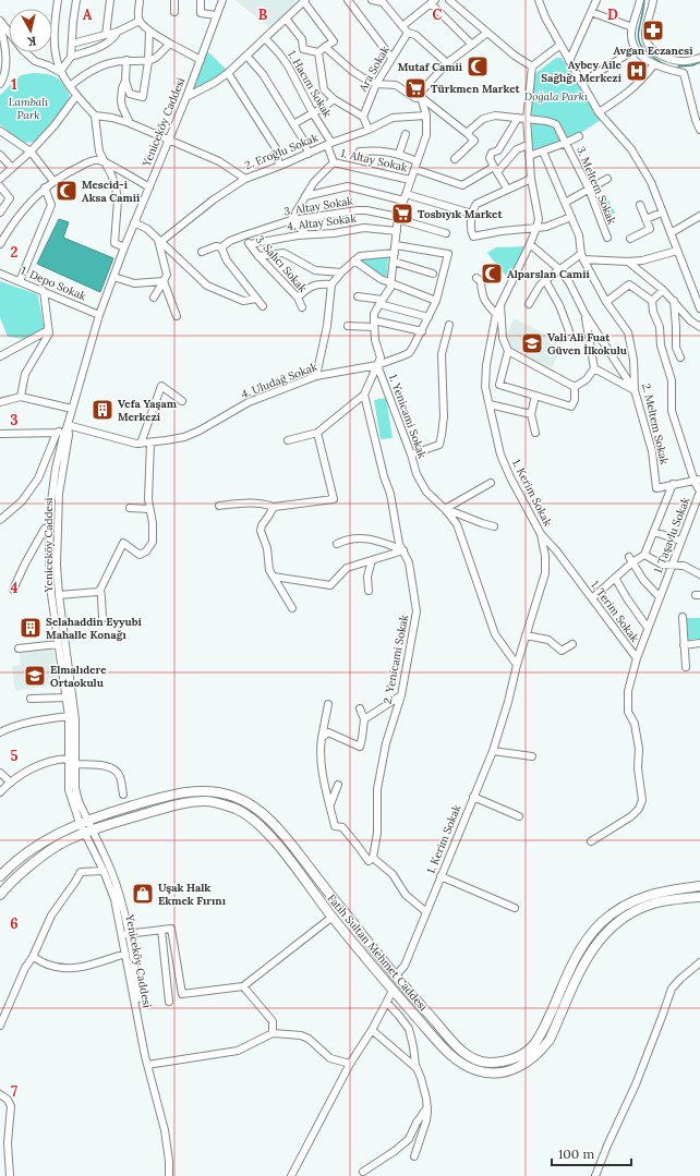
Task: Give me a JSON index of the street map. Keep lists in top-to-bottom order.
{
  "streets": {
    "main road": ["Fatih Sultan Mehmet Caddesi"],
    "street": [
      "Ara Sokak",
      "1. Hacım Sokak",
      "Yeniceköy Caddesi",
      "2. Eroğlu Sokak",
      "1. Altay Sokak",
      "3. Meltem Sokak",
      "3. Altay Sokak",
      "4. Altay Sokak",
      "3. Salıcı Sokak",
      "1. Depo Sokak",
      "4. Uludağ Sokak",
      "1. Yenicami Sokak",
      "2. Meltem Sokak",
      "1. Kerim Sokak",
      "1. Taşavlu Sokak",
      "1. Terim Sokak",
      "2. Yenicami Sokak"
    ]
  },
  "crossings": [
    ["1. Hacım Sokak", "2. Eroğlu Sokak"],
    ["1. Hacım Sokak", "1. Altay Sokak"],
    ["Yeniceköy Caddesi", "1. Depo Sokak"],
    ["Yeniceköy Caddesi", "4. Uludağ Sokak"],
    ["Yeniceköy Caddesi", "Fatih Sultan Mehmet Caddesi"],
    ["3. Meltem Sokak", "1. Kerim Sokak"],
    ["3. Altay Sokak", "3. Salıcı Sokak"],
    ["4. Altay Sokak", "3. Salıcı Sokak"],
    ["4. Uludağ Sokak", "1. Yenicami Sokak"],
    ["1. Yenicami Sokak", "1. Kerim Sokak"],
    ["1. Kerim Sokak", "1. Terim Sokak"],
    ["1. Kerim Sokak", "Fatih Sultan Mehmet Caddesi"],
    ["1. Taşavlu Sokak", "1. Terim Sokak"]
  ],
  "parks": ["Doğala Parkı", "Lambalı Park"],
  "places": {
    "pharmacy": ["Avgan Eczanesi"],
    "mosque": ["Mutaf Camii", "Mescid-i Aksa Camii", "Alparslan Camii"],
    "hospital": ["Aybey Aile Sağlığı Merkezi"],
    "supermarket": ["Türkmen Market", "Tosbıyık Market"],
    "school or university": ["Vali Ali Fuat Güven İlkokulu", "Elmalıdere Ortaokulu"],
    "building": ["Vefa Yaşam Merkezi", "Selahaddin Eyyubi Mahalle Konağı"],
    "shop": ["Uşak Halk Ekmek Fırını"]
  },
  "scale_bar": "100 m",
  "north": "bottom",
  "grid": {
    "columns": [
      "A",
      "B",
      "C",
      "D"
    ],
    "rows": [
      "1",
      "2",
      "3",
      "4",
      "5",
      "6",
      "7"
    ]
  }
}
